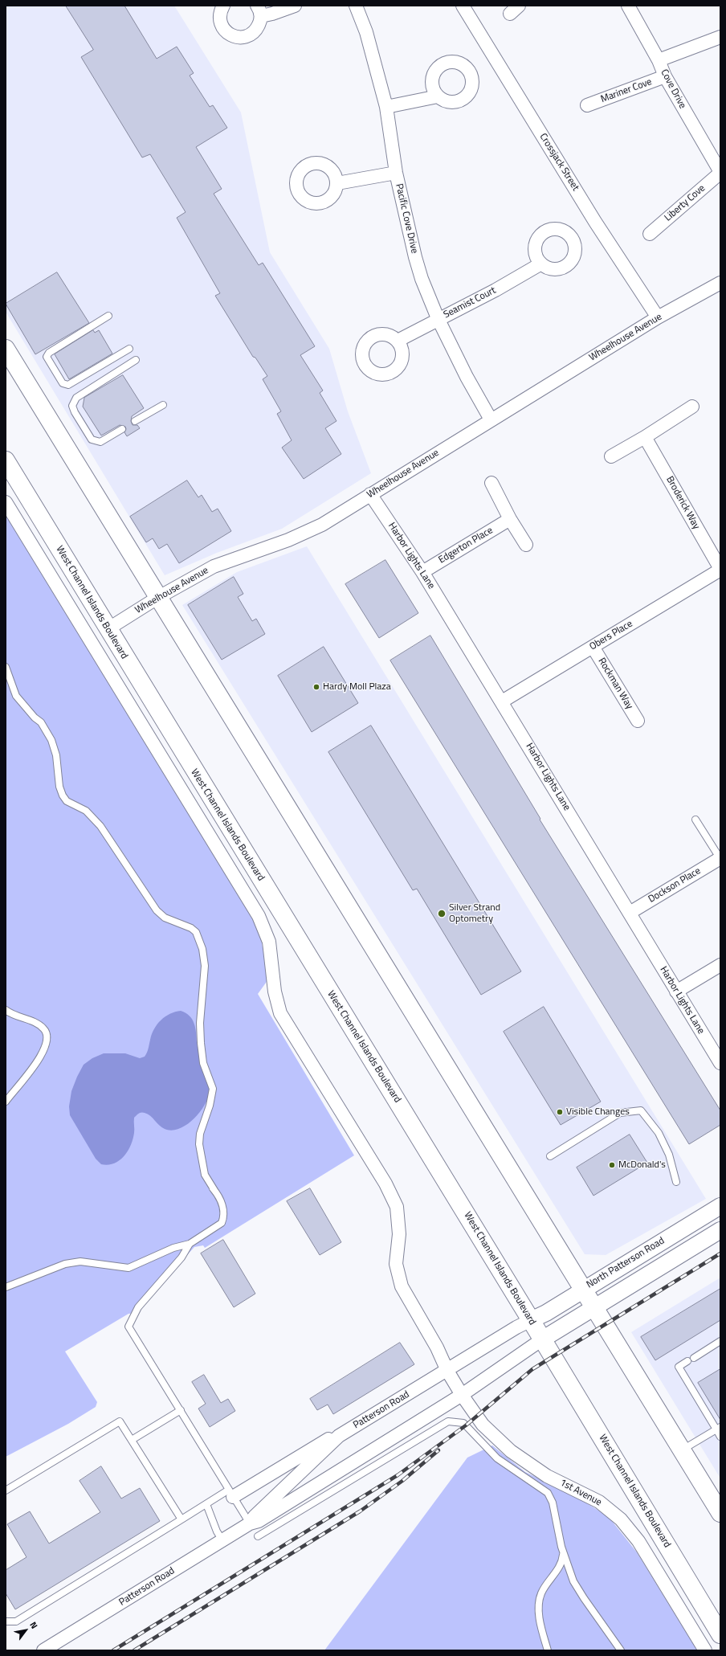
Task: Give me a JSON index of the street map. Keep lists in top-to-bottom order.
{
  "streets": {
    "main road": ["West Channel Islands Boulevard"],
    "street": [
      "Cove Drive",
      "Mariner Cove",
      "Crossjack Street",
      "Liberty Cove",
      "Pacific Cove Drive",
      "Seamist Court",
      "Wheelhouse Avenue",
      "Broderick Way",
      "Edgerton Place",
      "Harbor Lights Lane",
      "Obers Place",
      "Rockman Way",
      "Dockson Place",
      "North Patterson Road",
      "Patterson Road",
      "1st Avenue"
    ]
  },
  "crossings": [
    ["Cove Drive", "Mariner Cove"],
    ["Cove Drive", "Liberty Cove"],
    ["Crossjack Street", "Wheelhouse Avenue"],
    ["Pacific Cove Drive", "Seamist Court"],
    ["Pacific Cove Drive", "Wheelhouse Avenue"],
    ["Wheelhouse Avenue", "Harbor Lights Lane"],
    ["Wheelhouse Avenue", "West Channel Islands Boulevard"],
    ["Broderick Way", "Obers Place"],
    ["Edgerton Place", "Harbor Lights Lane"],
    ["Harbor Lights Lane", "Obers Place"],
    ["Harbor Lights Lane", "Dockson Place"],
    ["West Channel Islands Boulevard", "North Patterson Road"],
    ["West Channel Islands Boulevard", "Patterson Road"],
    ["Obers Place", "Rockman Way"],
    ["North Patterson Road", "Patterson Road"],
    ["Patterson Road", "1st Avenue"]
  ],
  "places": [
    "Hardy Moll Plaza",
    "Silver Strand Optometry",
    "Visible Changes",
    "McDonald's"
  ],
  "north": "top right"
}
